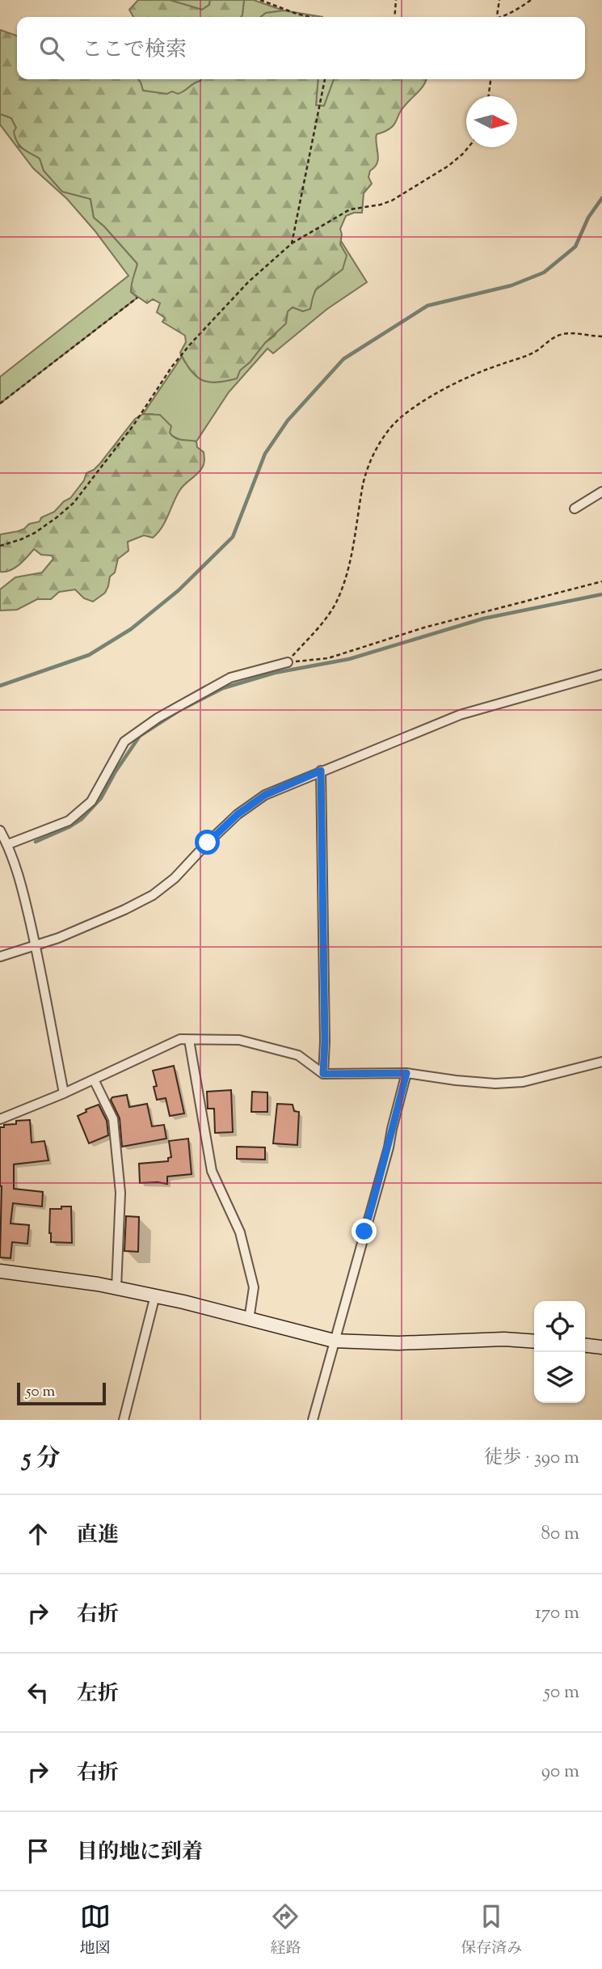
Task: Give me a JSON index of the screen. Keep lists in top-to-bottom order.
{
  "scale_bar": "50 m",
  "north": "right",
  "page": {
    "search": "ここで検索",
    "scale": "50 m",
    "heading": ["5 分", "徒歩 · 390 m"],
    "list": [
      ["直進", "80 m"],
      ["右折", "170 m"],
      ["左折", "50 m"],
      ["右折", "90 m"],
      "目的地に到着"
    ],
    "nav": ["地図", "経路", "保存済み"]
  }
}
